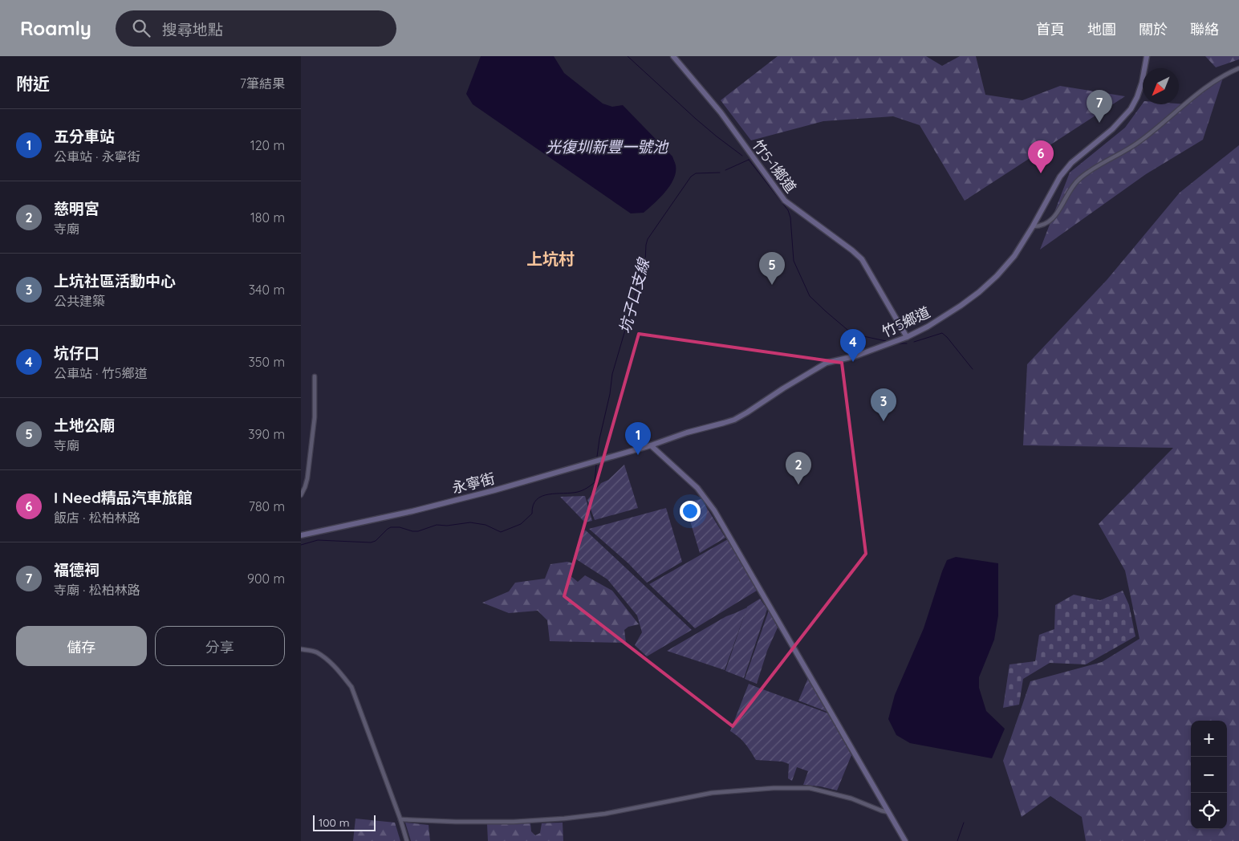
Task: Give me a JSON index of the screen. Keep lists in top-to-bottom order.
{
  "streets": {
    "street": ["竹5-1鄉道", "竹5鄉道", "永寧街"]
  },
  "crossings": [
    ["竹5-1鄉道", "竹5鄉道"],
    ["竹5鄉道", "永寧街"]
  ],
  "districts": ["上坑村"],
  "water": ["光復圳新豐一號池", "坑子口支線"],
  "scale_bar": "100 m",
  "north": "bottom left",
  "page": {
    "header": "Roamly",
    "search": "搜尋地點",
    "nav": [
      "首頁",
      "地圖",
      "關於",
      "聯絡"
    ],
    "heading": ["附近", "7筆結果"],
    "pins": [
      "7",
      "6",
      "5",
      "4",
      "3",
      "1",
      "2"
    ],
    "list": [
      {
        "mark": "1",
        "name": "五分車站",
        "note": "公車站 · 永寧街",
        "value": "120 m"
      },
      {
        "mark": "2",
        "name": "慈明宮",
        "note": "寺廟",
        "value": "180 m"
      },
      {
        "mark": "3",
        "name": "上坑社區活動中心",
        "note": "公共建築",
        "value": "340 m"
      },
      {
        "mark": "4",
        "name": "坑仔口",
        "note": "公車站 · 竹5鄉道",
        "value": "350 m"
      },
      {
        "mark": "5",
        "name": "土地公廟",
        "note": "寺廟",
        "value": "390 m"
      },
      {
        "mark": "6",
        "name": "I Need精品汽車旅館",
        "note": "飯店 · 松柏林路",
        "value": "780 m"
      },
      {
        "mark": "7",
        "name": "福德祠",
        "note": "寺廟 · 松柏林路",
        "value": "900 m"
      }
    ],
    "buttons": ["儲存", "分享"],
    "map_buttons": ["+", "−"],
    "scale": "100 m"
  }
}
